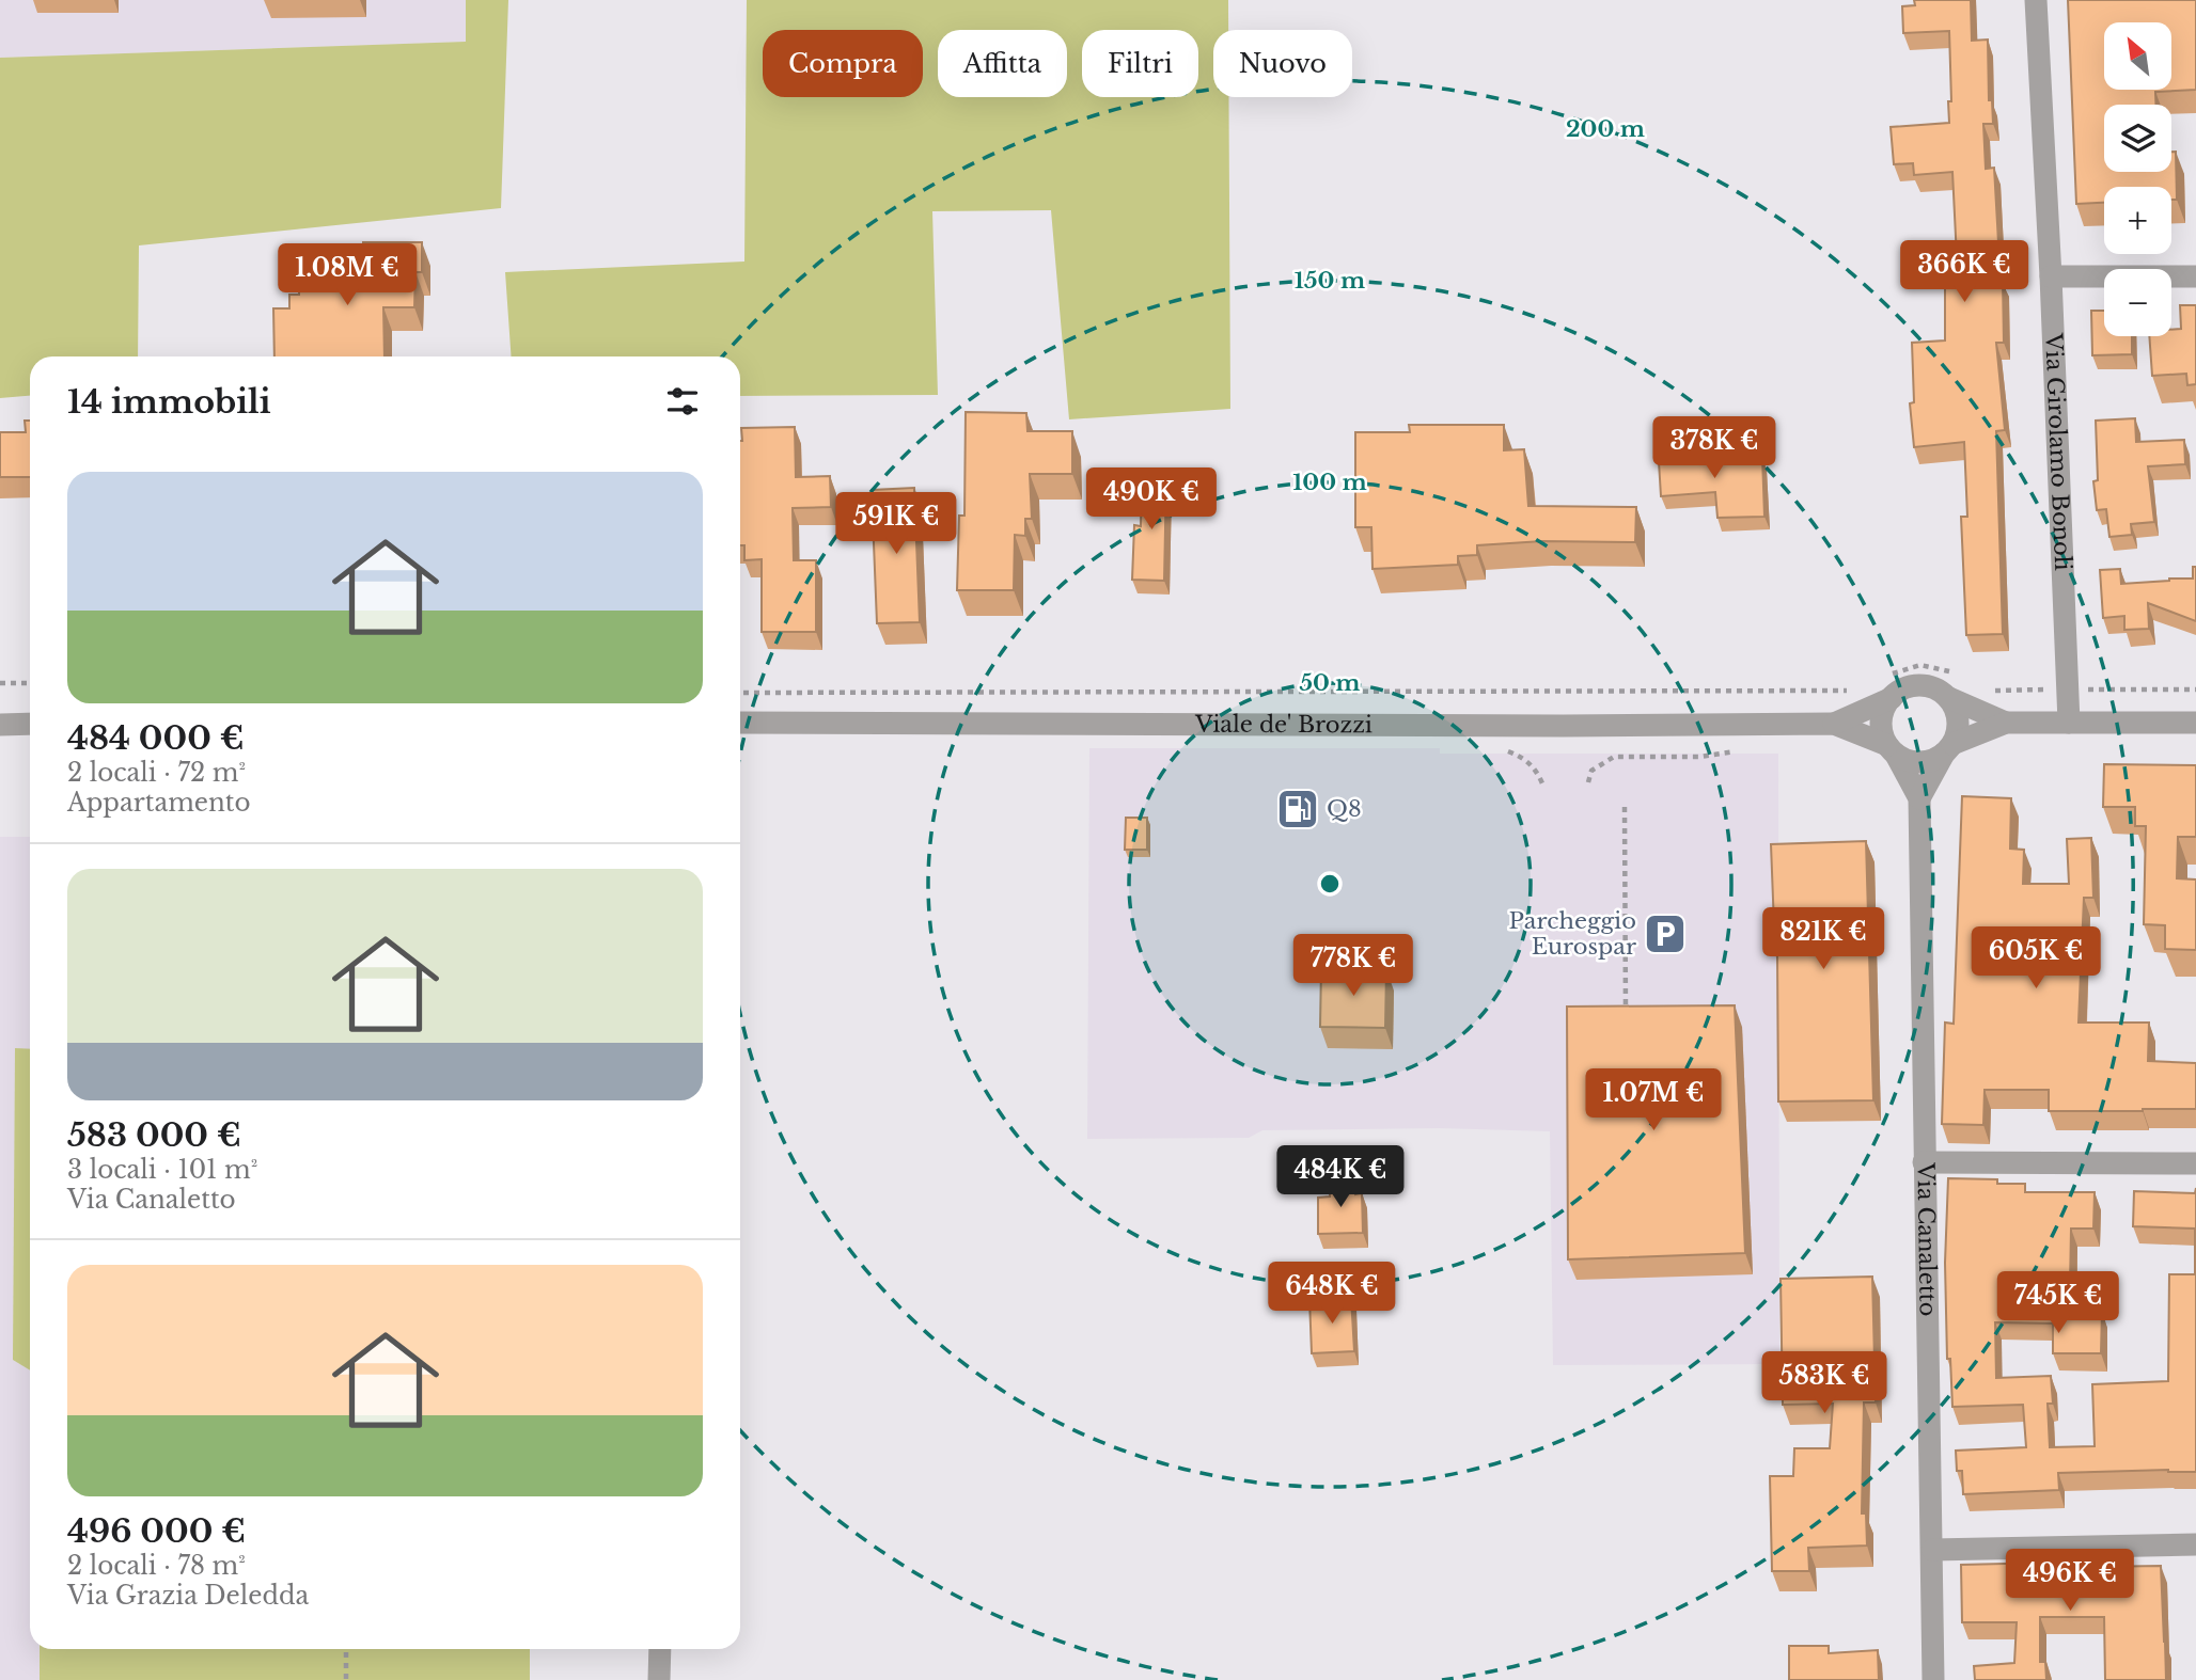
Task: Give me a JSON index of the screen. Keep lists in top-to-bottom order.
{
  "streets": {
    "street": ["Via Girolamo Bonoli", "Viale de' Brozzi", "Via Canaletto"]
  },
  "crossings": [
    ["Via Girolamo Bonoli", "Viale de' Brozzi"],
    ["Viale de' Brozzi", "Via Canaletto"]
  ],
  "places": {
    "fuel station": ["Q8"],
    "parking": ["Parcheggio Eurospar"]
  },
  "north": "top left",
  "page": {
    "map_buttons": ["+", "−"],
    "chip": [
      "Compra",
      "Affitta",
      "Filtri",
      "Nuovo"
    ],
    "price": [
      "366K €",
      "1.08M €",
      "378K €",
      "490K €",
      "591K €",
      "821K €",
      "605K €",
      "778K €",
      "1.07M €",
      "484K €",
      "648K €",
      "745K €",
      "583K €",
      "496K €"
    ],
    "heading": "14 immobili",
    "list": [
      {
        "name": "484 000 €",
        "note": "2 locali · 72 m² · Appartamento"
      },
      {
        "name": "583 000 €",
        "note": "3 locali · 101 m² · Via Canaletto"
      },
      {
        "name": "496 000 €",
        "note": "2 locali · 78 m² · Via Grazia Deledda"
      }
    ]
  },
  "rings": [
    "200 m",
    "150 m",
    "100 m",
    "50 m"
  ]
}
